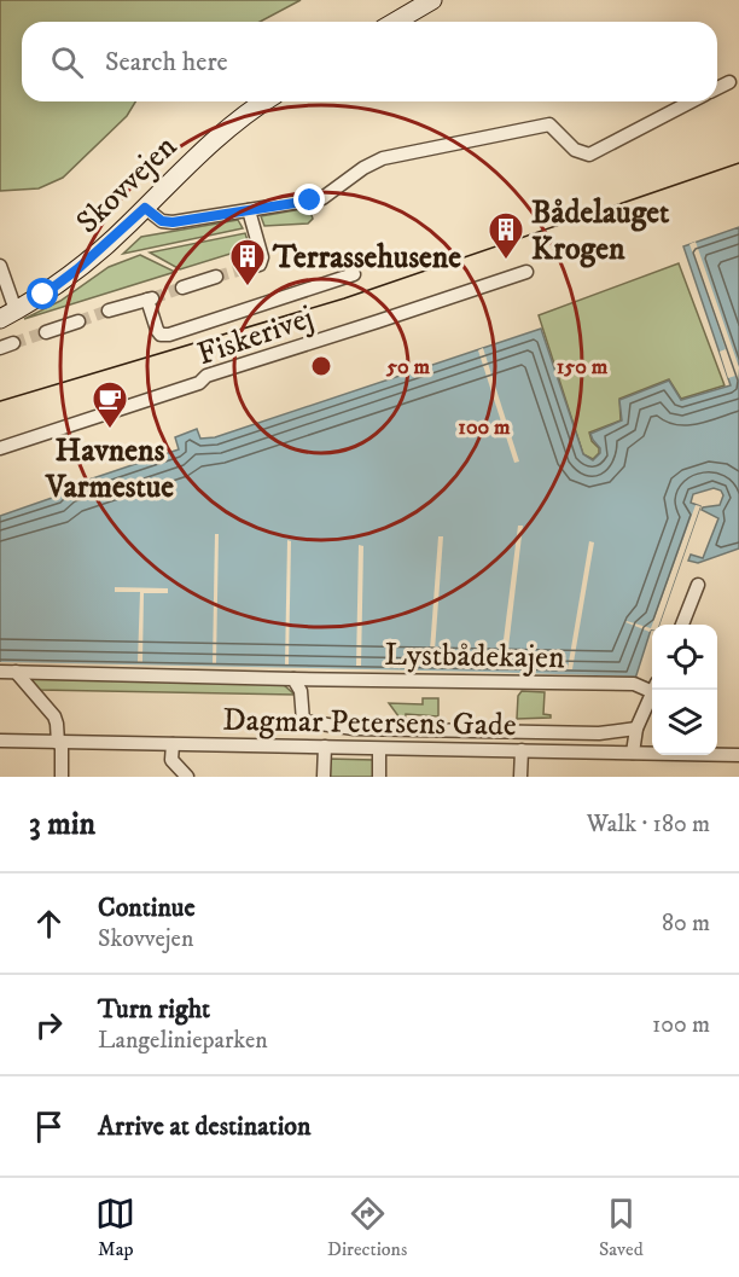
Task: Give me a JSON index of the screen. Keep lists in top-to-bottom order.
{
  "streets": {
    "street": [
      "Skovvejen",
      "Fiskerivej",
      "Lystbådekajen",
      "Dagmar Petersens Gade"
    ]
  },
  "places": {
    "building": ["Bådelauget Krogen", "Terrassehusene"],
    "cafe": ["Havnens Varmestue"]
  },
  "page": {
    "search": "Search here",
    "heading": ["3 min", "Walk · 180 m"],
    "list": [
      ["Continue", "Skovvejen", "80 m"],
      ["Turn right", "Langelinieparken", "100 m"],
      "Arrive at destination"
    ],
    "nav": ["Map", "Directions", "Saved"]
  },
  "rings": ["50 m", "150 m", "100 m"]
}
